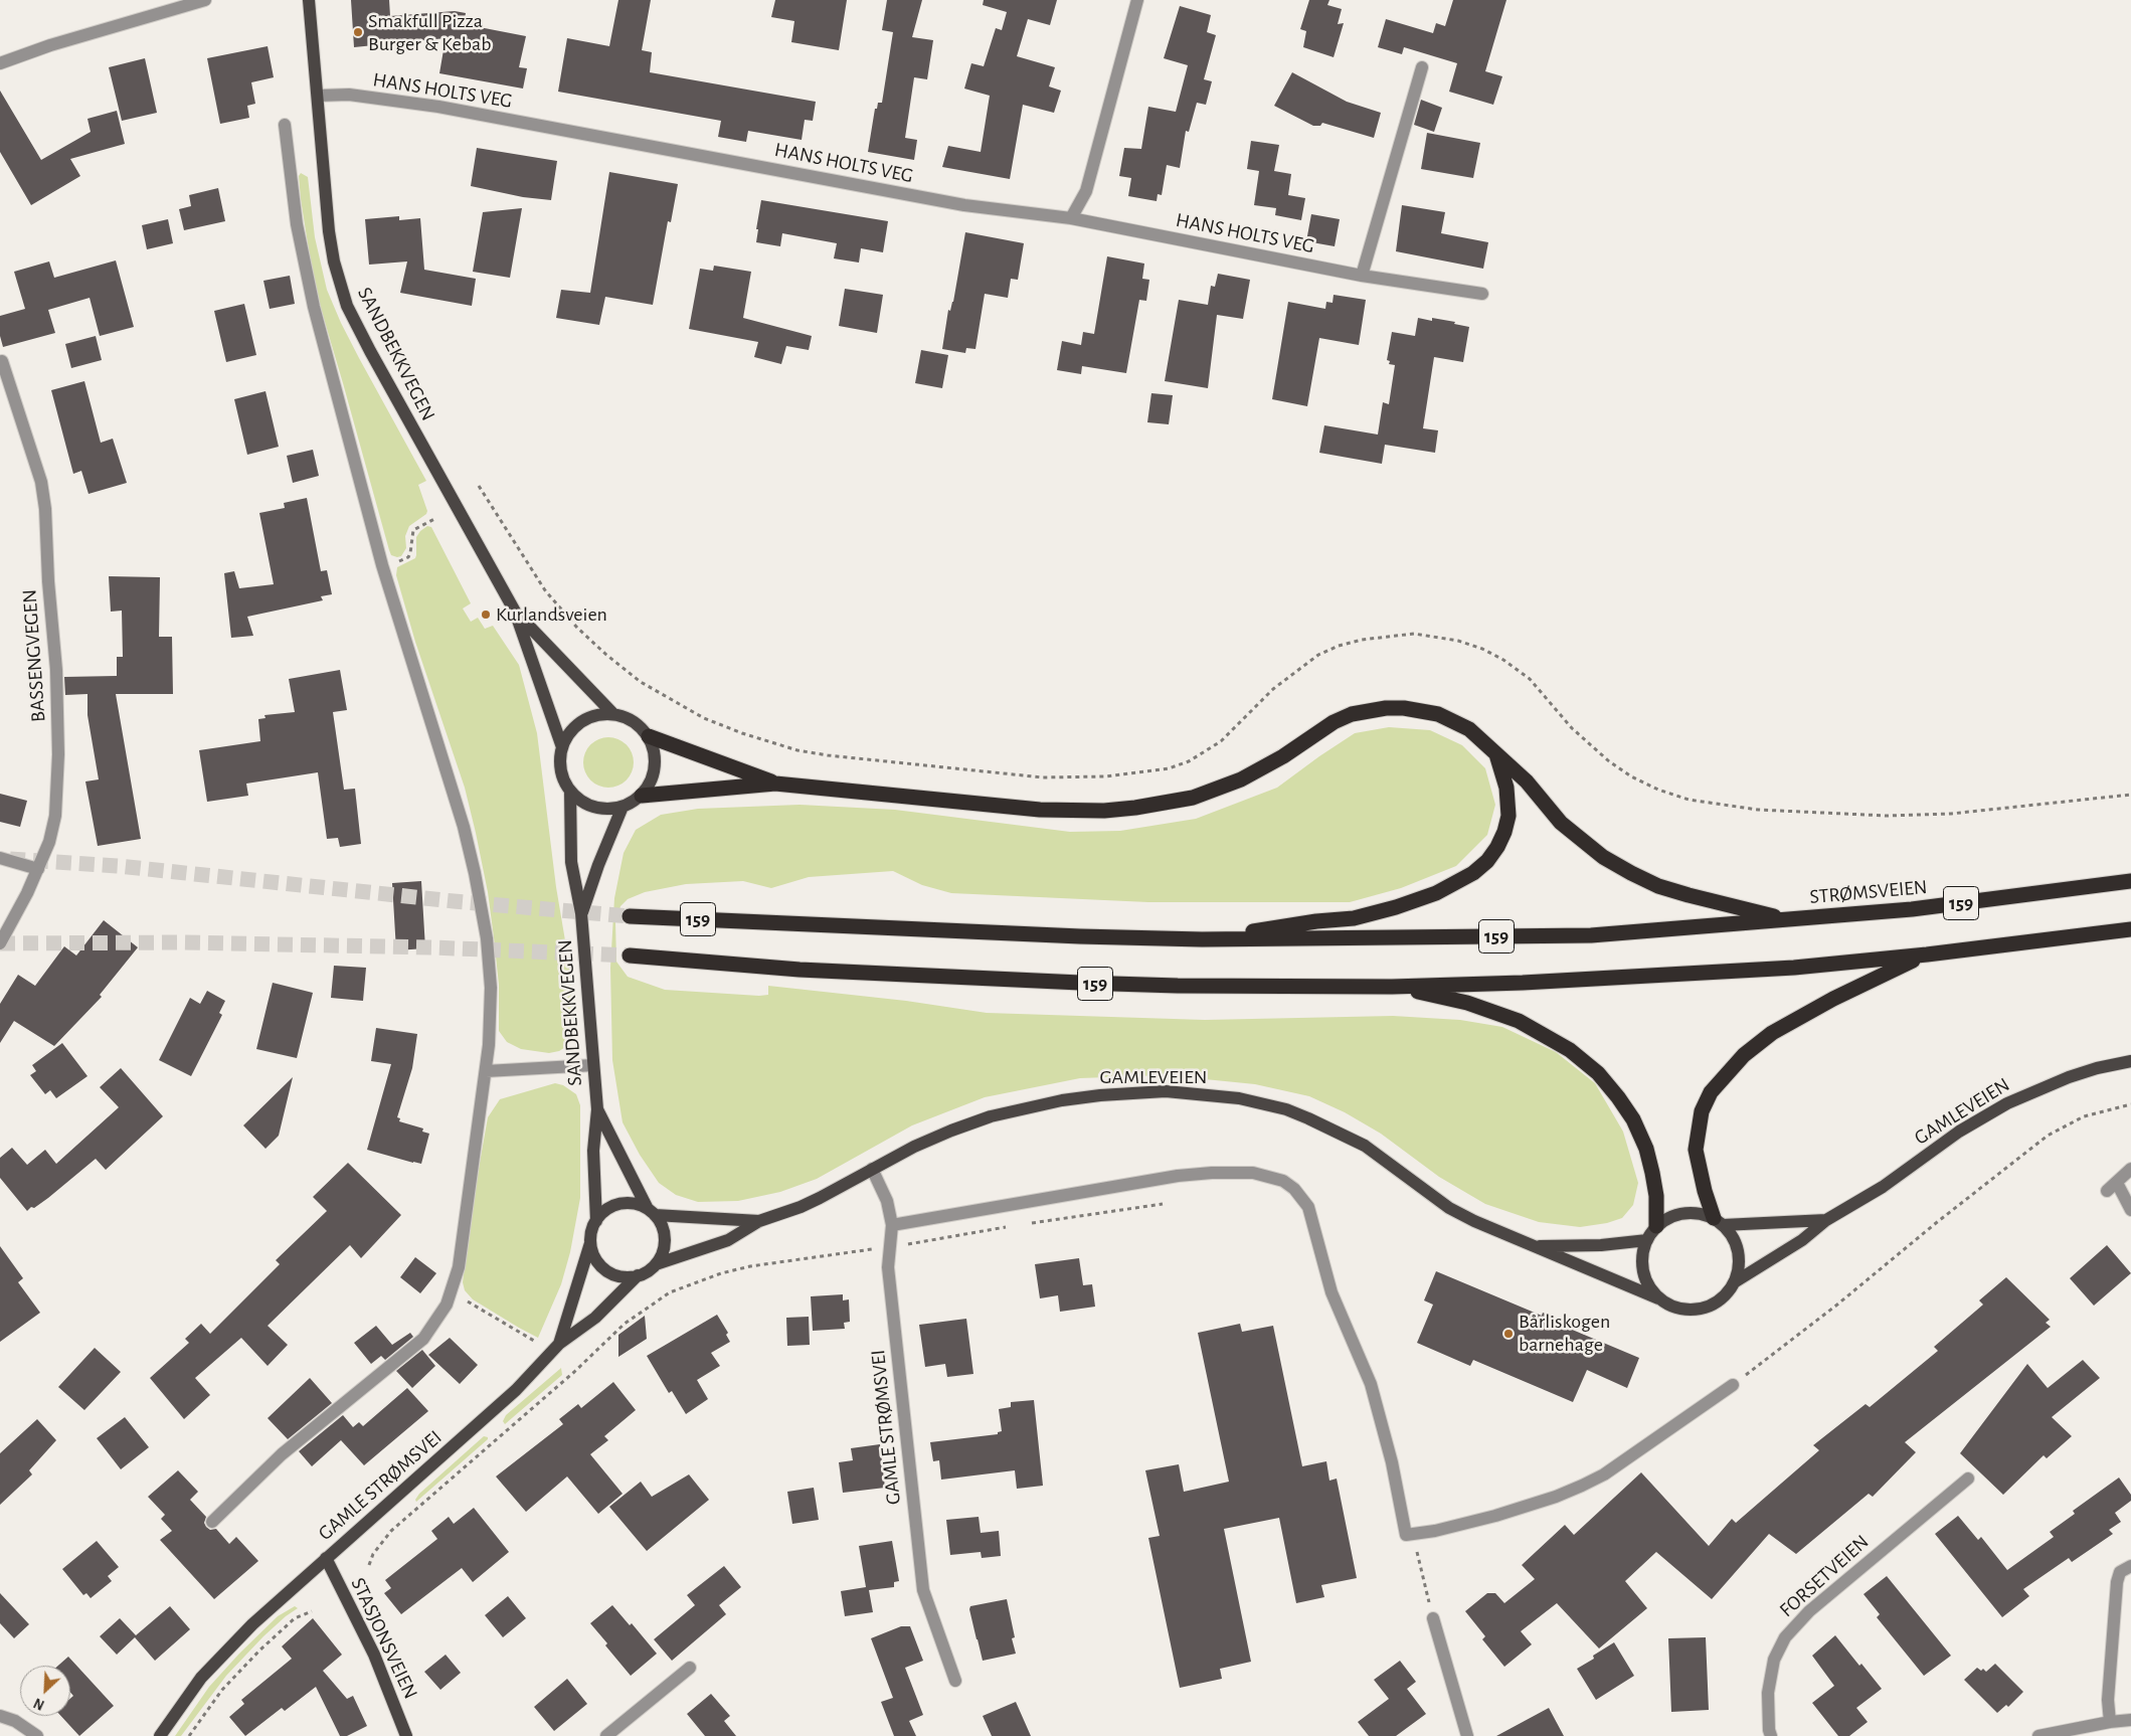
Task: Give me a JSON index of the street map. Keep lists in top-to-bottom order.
{
  "streets": {
    "highway": ["STRØMSVEIEN", "159"],
    "main road": [
      "SANDBEKKVEGEN",
      "GAMLEVEIEN",
      "GAMLE STRØMSVEI",
      "STASJONSVEIEN"
    ],
    "street": ["HANS HOLTS VEG", "BASSENGVEGEN", "FORSETVEIEN"]
  },
  "crossings": [
    ["HANS HOLTS VEG", "SANDBEKKVEGEN"],
    ["SANDBEKKVEGEN", "GAMLEVEIEN"],
    ["SANDBEKKVEGEN", "GAMLE STRØMSVEI"],
    ["STRØMSVEIEN", "159"],
    ["GAMLEVEIEN", "GAMLE STRØMSVEI"],
    ["GAMLE STRØMSVEI", "STASJONSVEIEN"]
  ],
  "places": ["Smakfull Pizza Burger & Kebab", "Kurlandsveien", "Bårliskogen barnehage"],
  "north": "bottom left"
}
